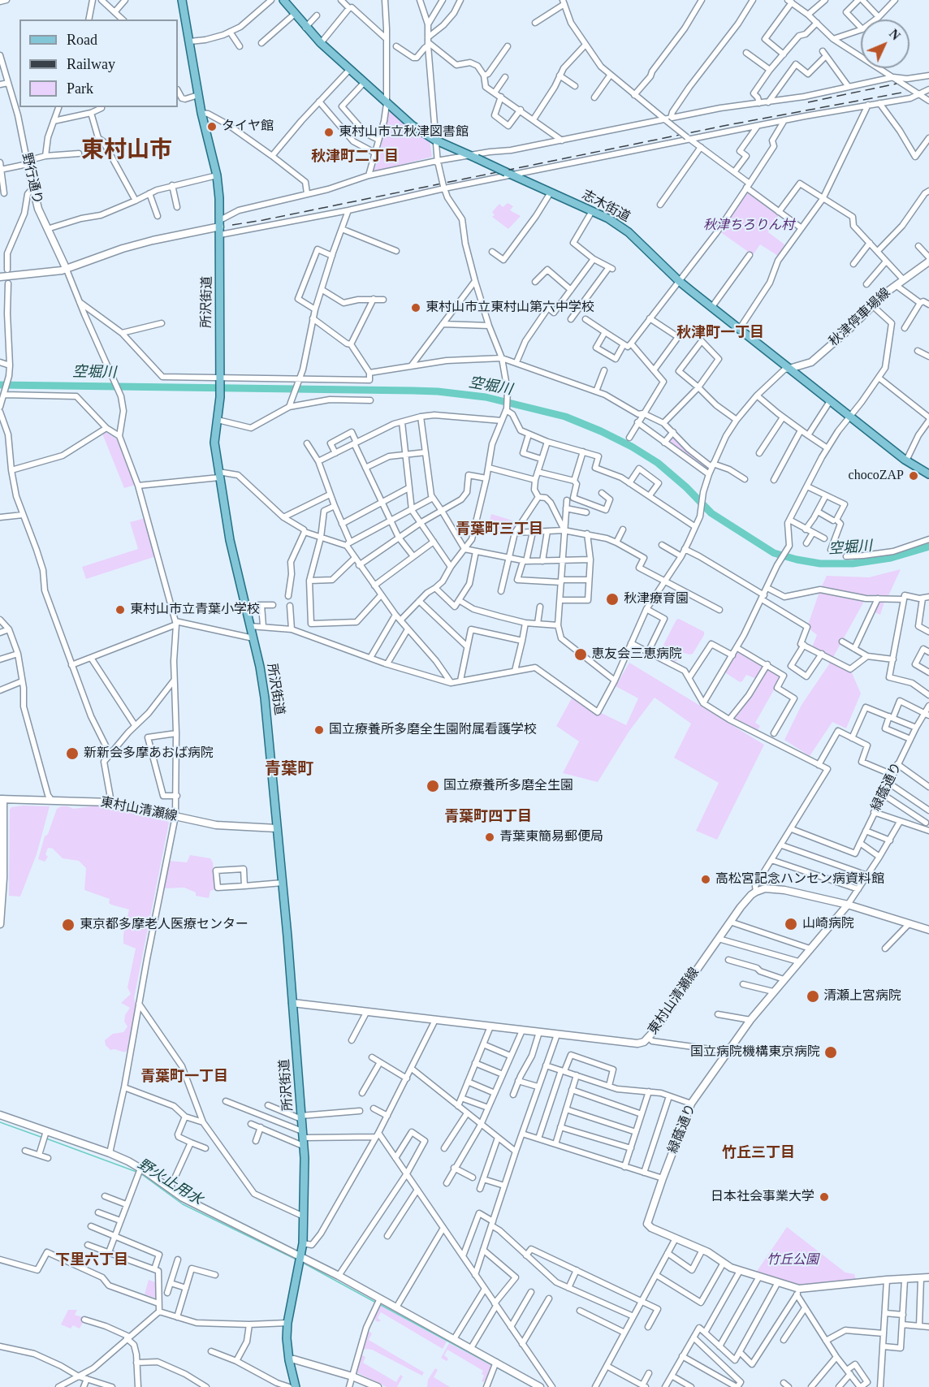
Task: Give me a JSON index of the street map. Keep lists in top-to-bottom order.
{
  "streets": {
    "main road": ["志木街道", "所沢街道"],
    "street": [
      "野行通り",
      "秋津停車場線",
      "緑蔭通り",
      "東村山清瀬線"
    ]
  },
  "crossings": [
    ["志木街道", "秋津停車場線"],
    ["所沢街道", "東村山清瀬線"]
  ],
  "districts": [
    "東村山市",
    "秋津町二丁目",
    "秋津町一丁目",
    "青葉町三丁目",
    "青葉町",
    "青葉町四丁目",
    "青葉町一丁目",
    "竹丘三丁目",
    "下里六丁目"
  ],
  "water": ["空堀川", "野火止用水"],
  "parks": ["秋津ちろりん村", "竹丘公園"],
  "places": [
    "タイヤ館",
    "東村山市立秋津図書館",
    "東村山市立東村山第六中学校",
    "chocoZAP",
    "秋津療育園",
    "東村山市立青葉小学校",
    "恵友会三恵病院",
    "国立療養所多磨全生園附属看護学校",
    "新新会多摩あおば病院",
    "国立療養所多磨全生園",
    "青葉東簡易郵便局",
    "高松宮記念ハンセン病資料館",
    "山崎病院",
    "東京都多摩老人医療センター",
    "清瀬上宮病院",
    "国立病院機構東京病院",
    "日本社会事業大学"
  ],
  "legend": ["Road", "Railway", "Park"],
  "north": "top right"
}
